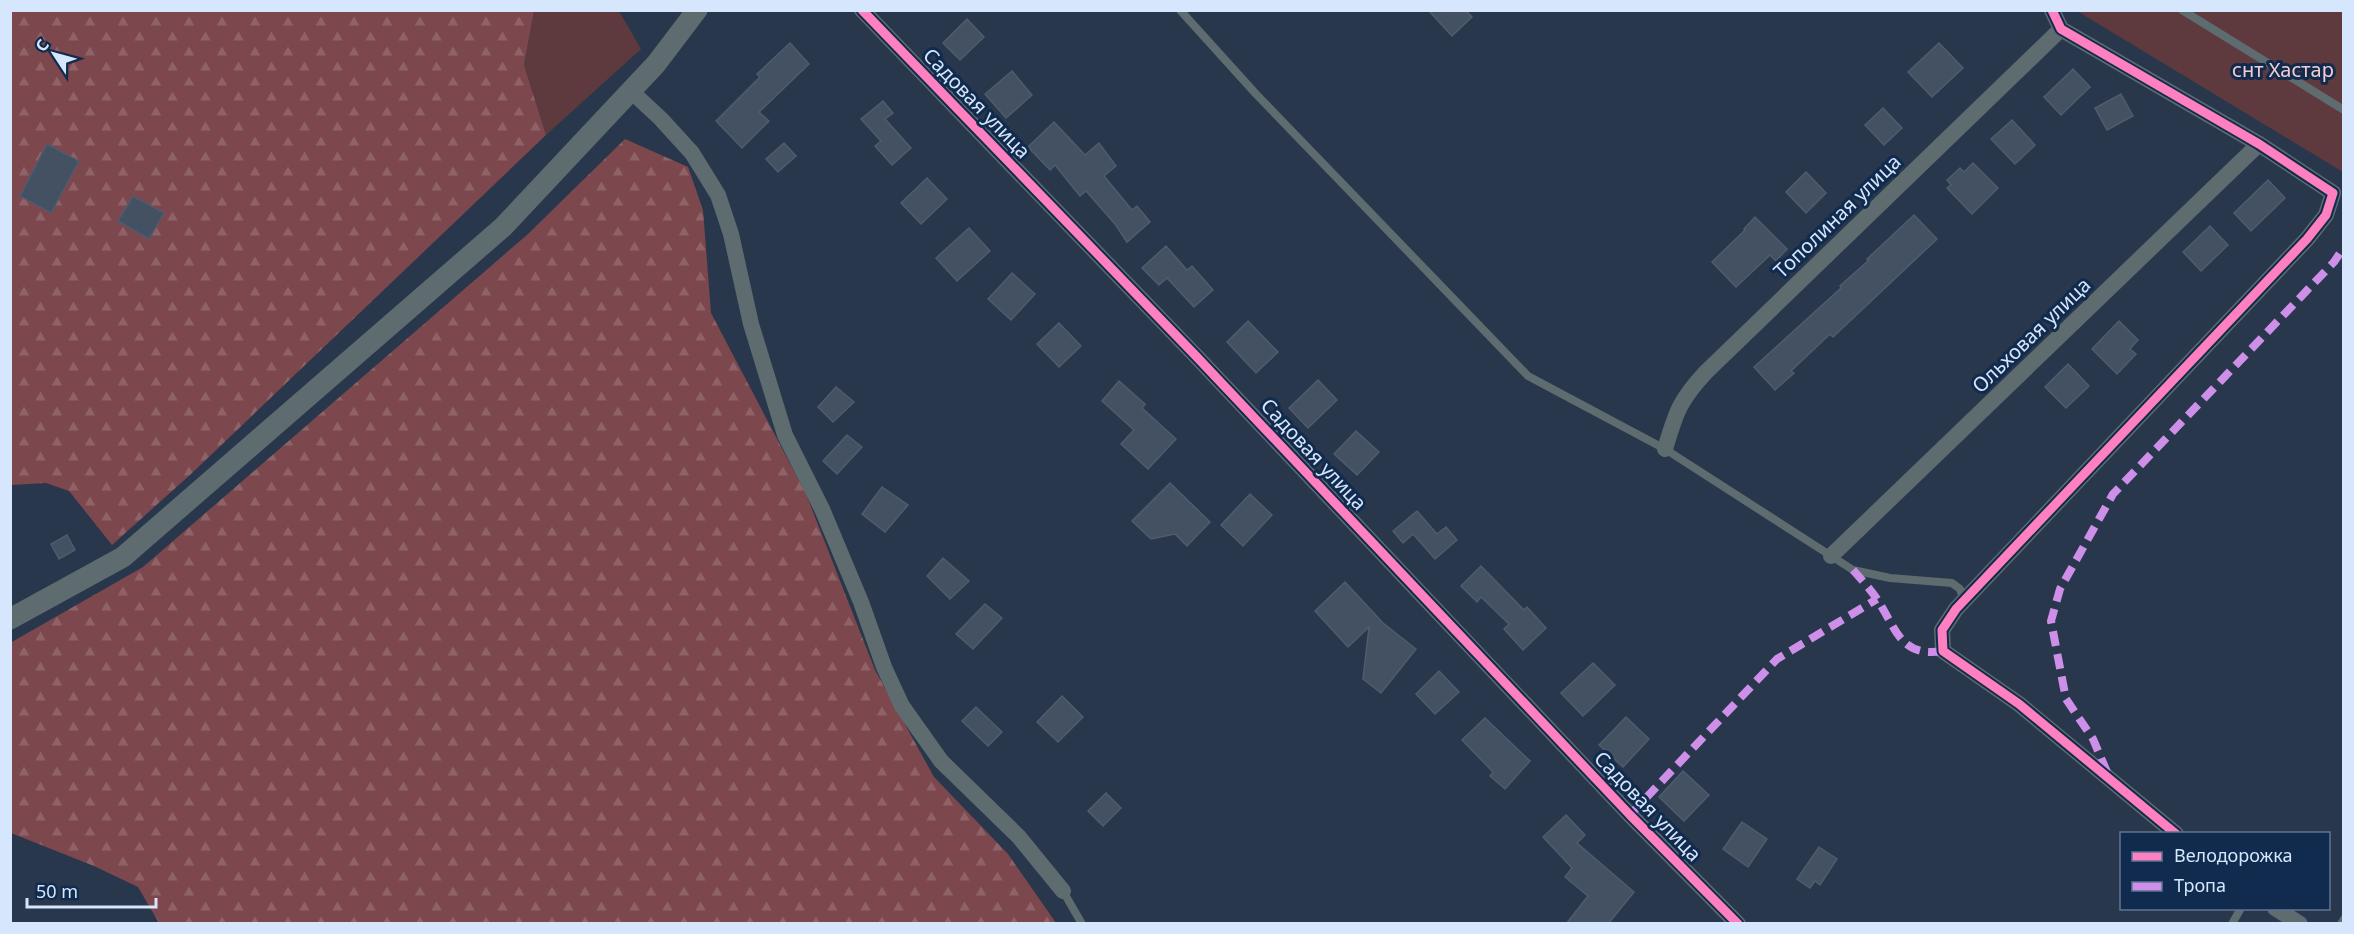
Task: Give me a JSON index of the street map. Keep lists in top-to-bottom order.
{
  "streets": {
    "street": ["Садовая улица", "Тополиная улица", "Ольховая улица"]
  },
  "parks": ["снт Хастар"],
  "legend": ["Велодорожка", "Тропа"],
  "scale_bar": "50 m",
  "north": "top left"
}
